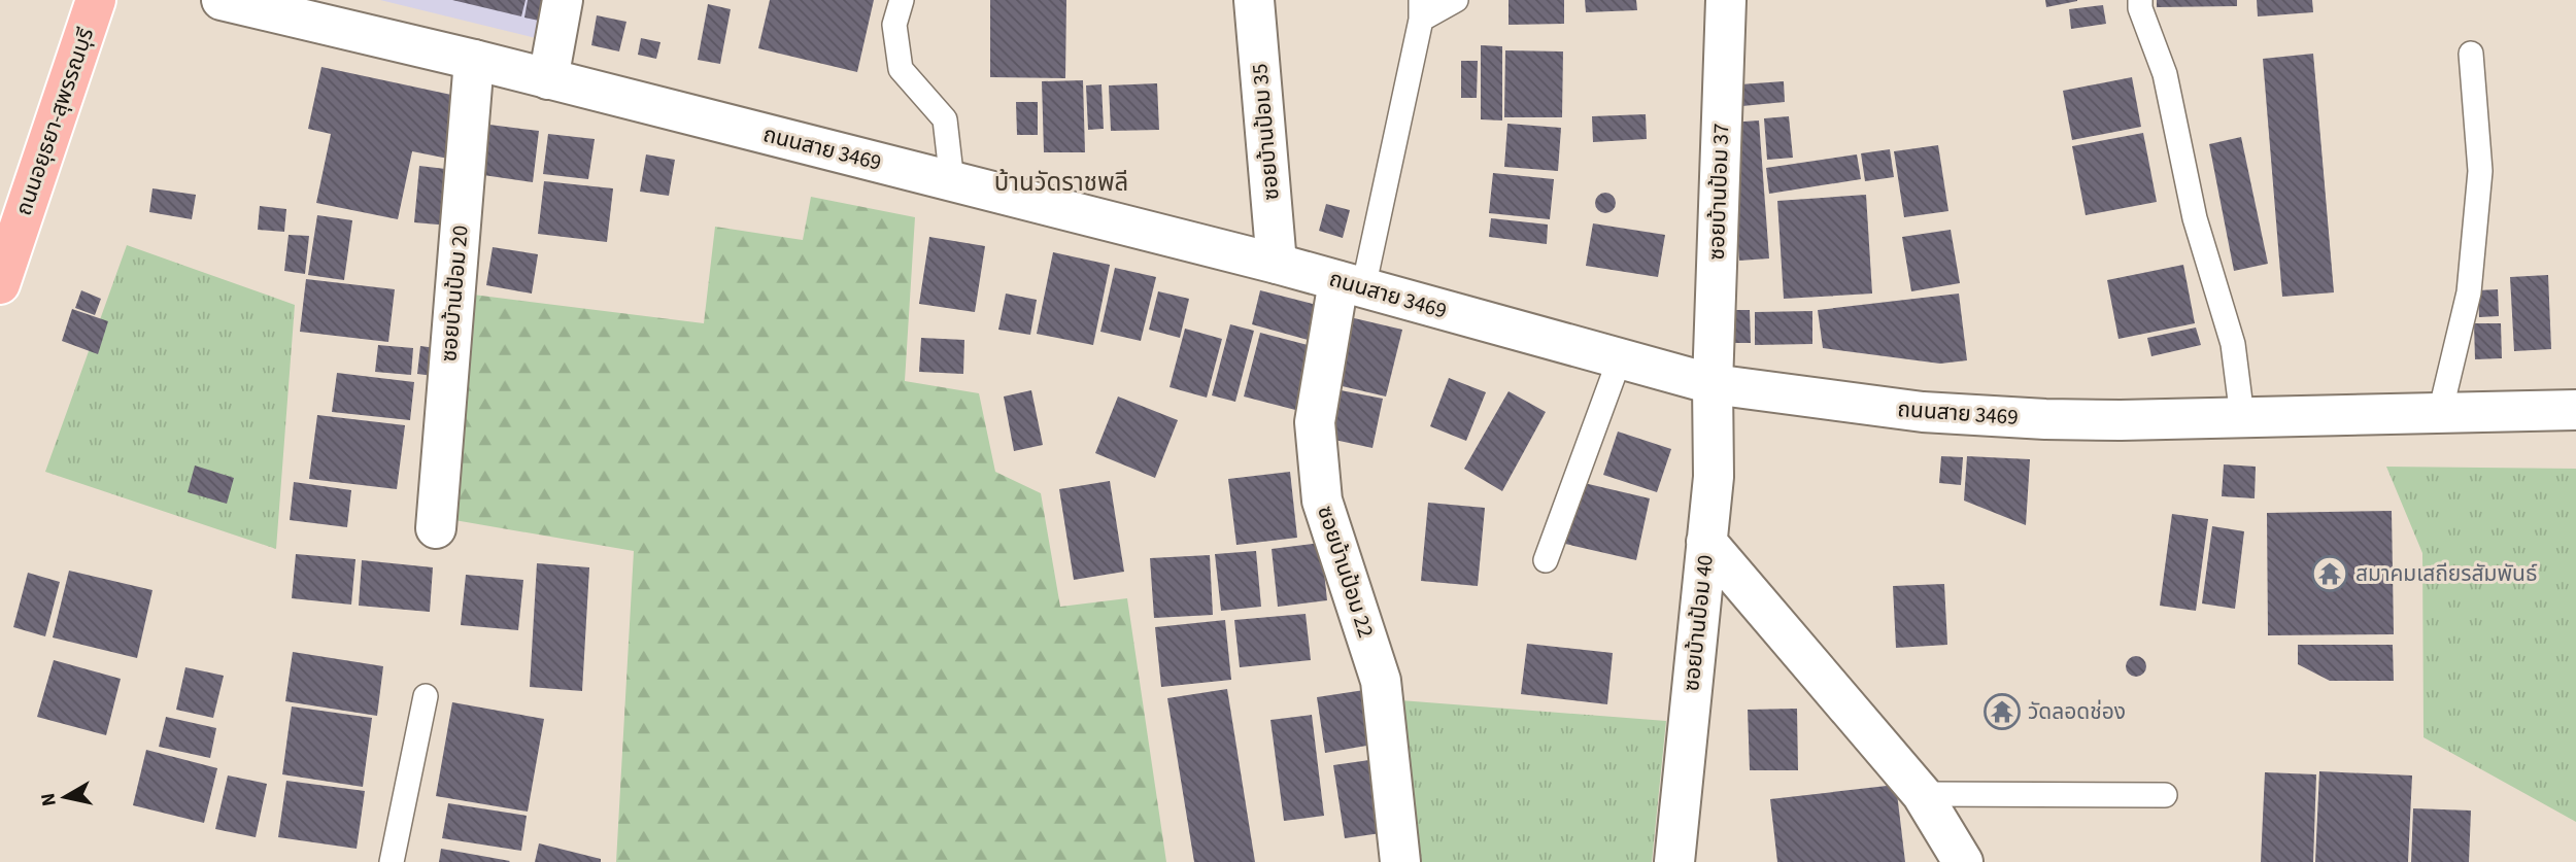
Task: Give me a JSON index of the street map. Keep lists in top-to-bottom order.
{
  "streets": {
    "main road": ["ถนนอยุธยา-สุพรรณบุรี"],
    "street": [
      "ซอยบ้านป้อม 35",
      "ถนนสาย 3469",
      "ซอยบ้านป้อม 37",
      "ซอยบ้านป้อม 20",
      "ซอยบ้านป้อม 22",
      "ซอยบ้านป้อม 40"
    ]
  },
  "crossings": [
    ["ซอยบ้านป้อม 35", "ถนนสาย 3469"],
    ["ถนนสาย 3469", "ซอยบ้านป้อม 37"],
    ["ถนนสาย 3469", "ซอยบ้านป้อม 20"],
    ["ถนนสาย 3469", "ซอยบ้านป้อม 22"],
    ["ถนนสาย 3469", "ซอยบ้านป้อม 40"],
    ["ซอยบ้านป้อม 37", "ซอยบ้านป้อม 40"]
  ],
  "districts": ["บ้านวัดราชพลี"],
  "places": {
    "temple": ["สมาคมเสถียรสัมพันธ์", "วัดลอดช่อง"]
  },
  "north": "left"
}
